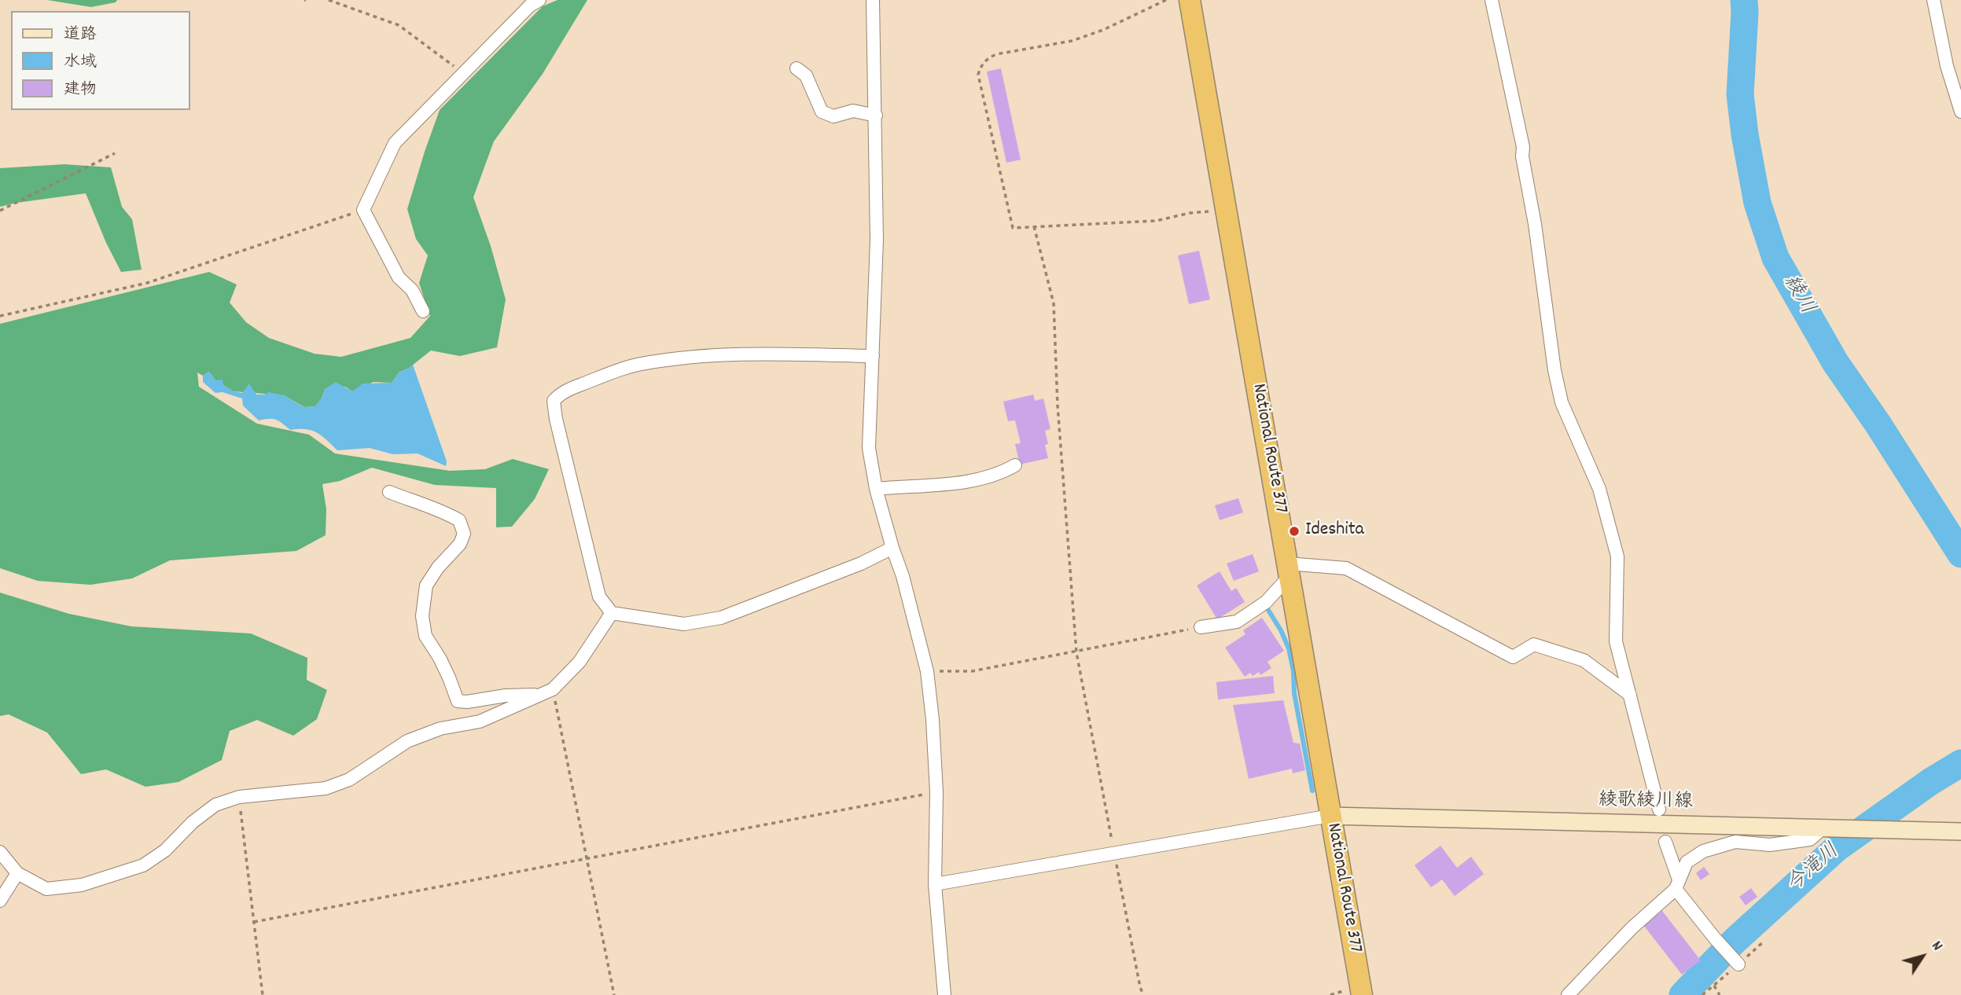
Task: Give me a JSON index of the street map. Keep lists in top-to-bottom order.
{
  "streets": {
    "highway": ["National Route 377"],
    "main road": ["綾歌綾川線"]
  },
  "crossings": [
    ["National Route 377", "綾歌綾川線"]
  ],
  "water": ["綾川", "今滝川"],
  "places": ["Ideshita"],
  "legend": ["道路", "水域", "建物"],
  "north": "top right"
}
